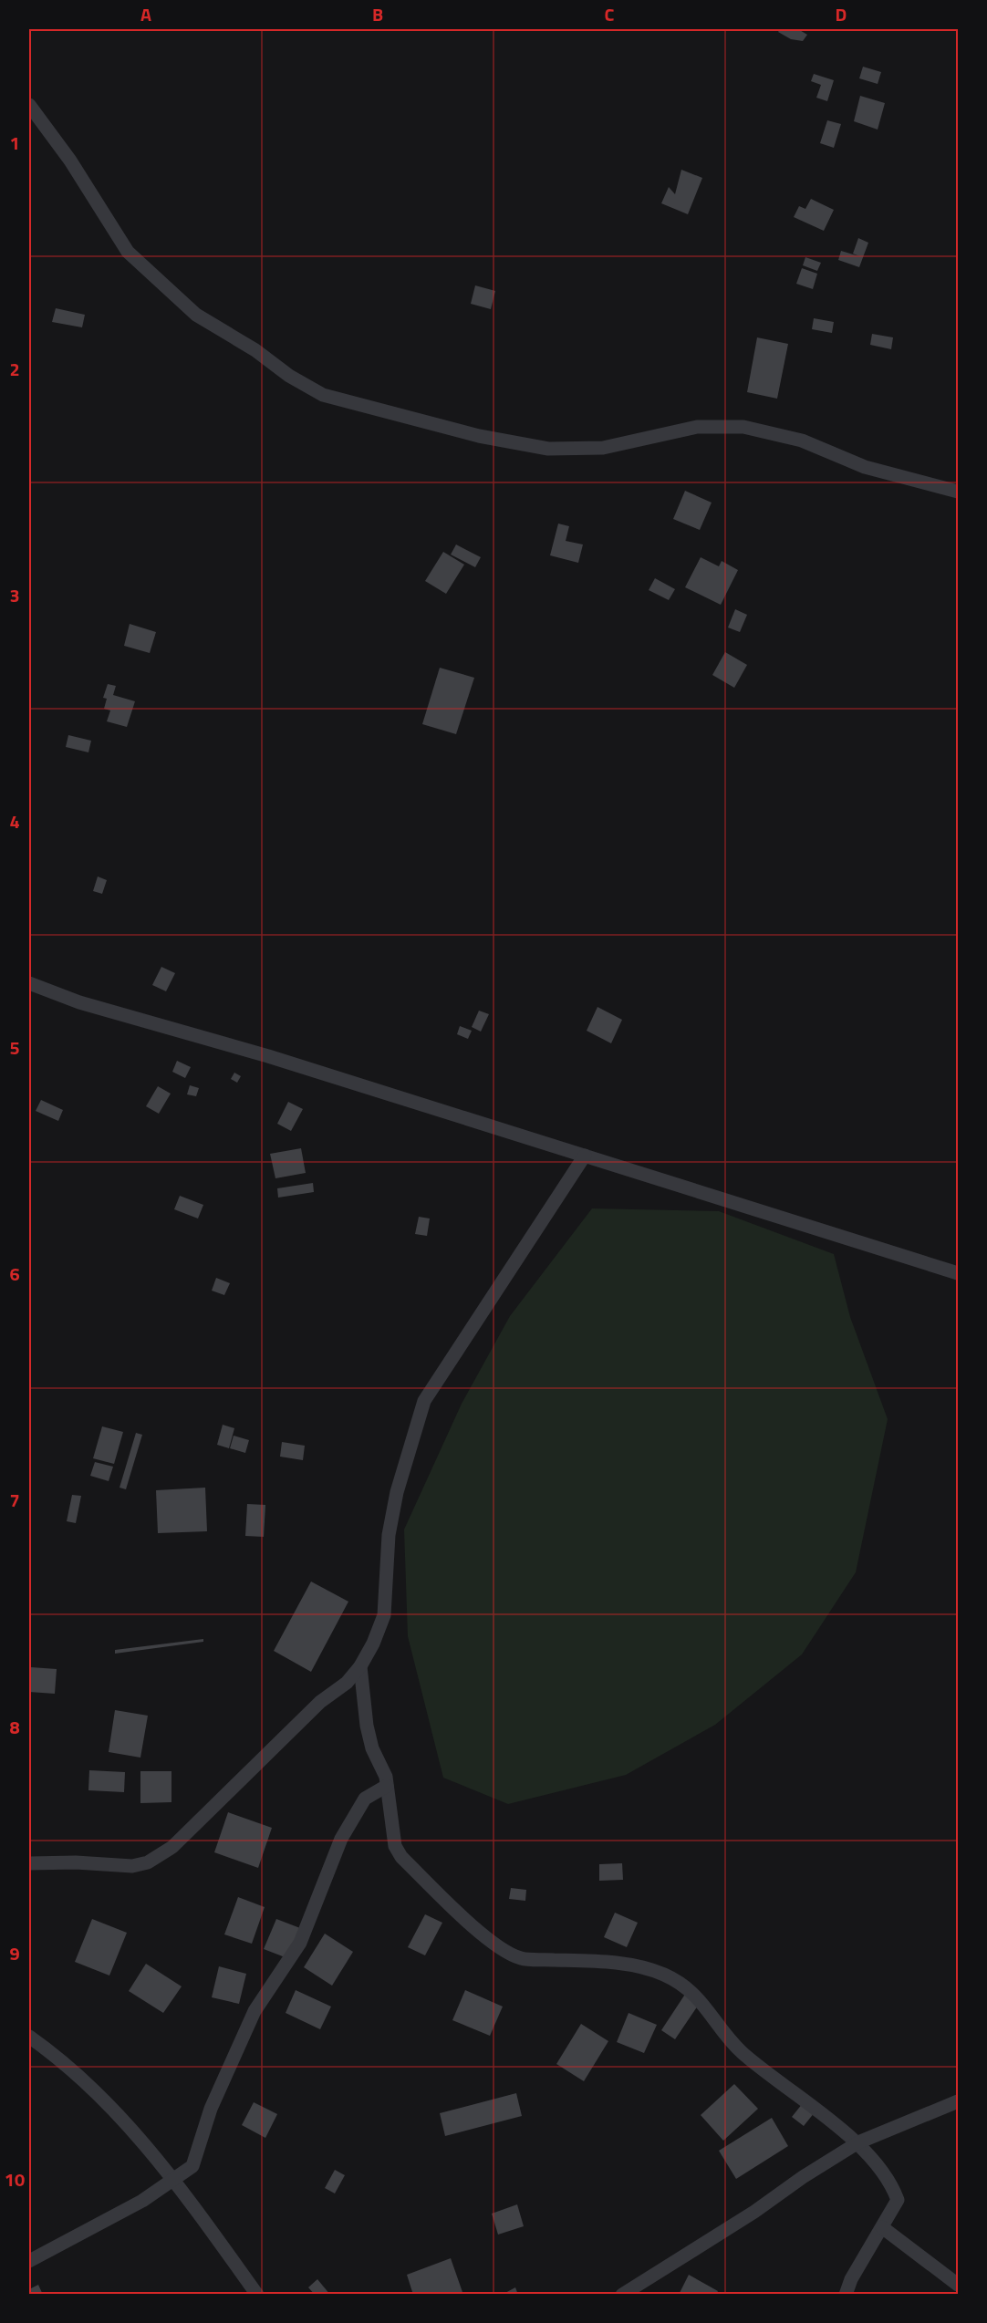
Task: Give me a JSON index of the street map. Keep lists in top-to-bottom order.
{
  "grid": {
    "columns": [
      "A",
      "B",
      "C",
      "D"
    ],
    "rows": [
      "1",
      "2",
      "3",
      "4",
      "5",
      "6",
      "7",
      "8",
      "9",
      "10"
    ]
  }
}
